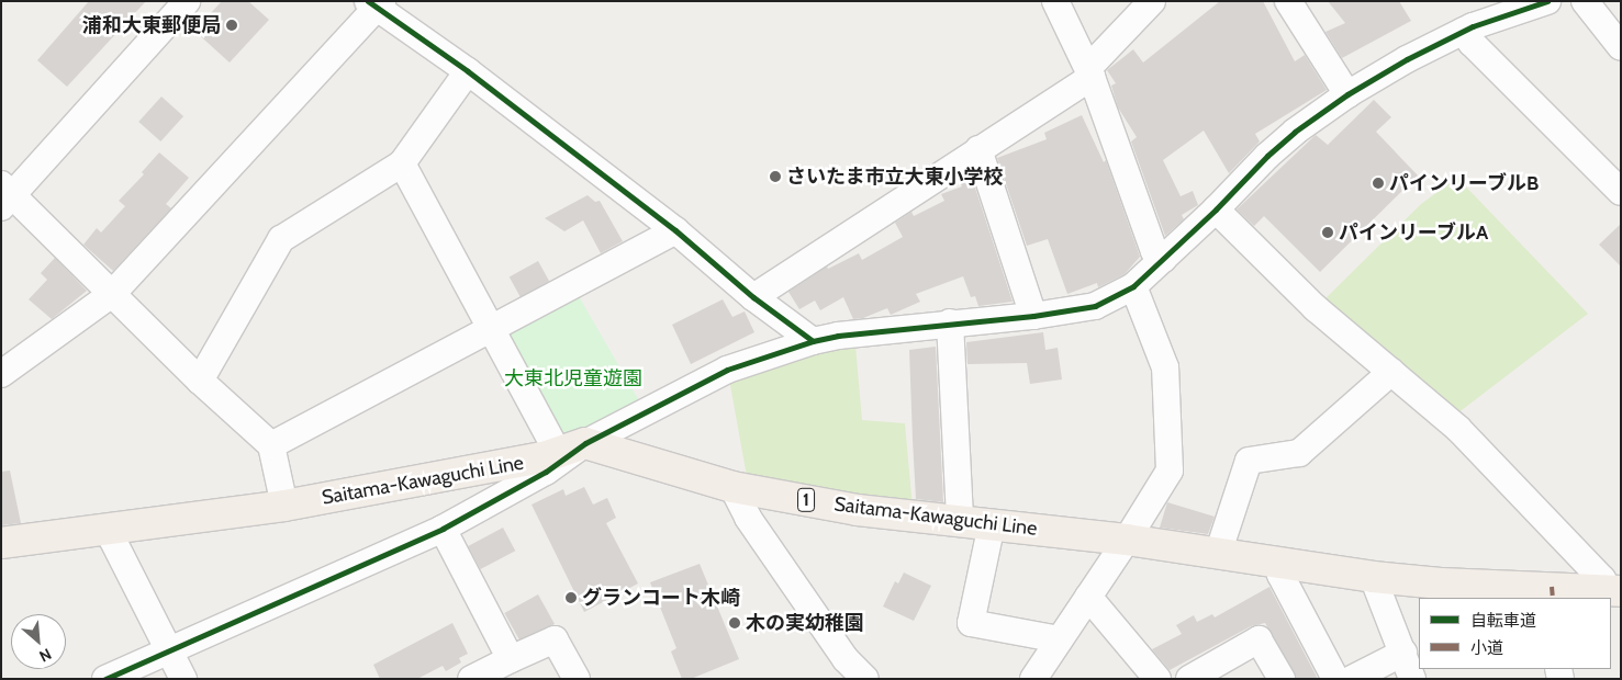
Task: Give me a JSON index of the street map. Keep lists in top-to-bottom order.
{
  "streets": {
    "main road": ["Saitama-Kawaguchi Line", "1"]
  },
  "parks": ["大東北児童遊園"],
  "places": [
    "浦和大東郵便局",
    "さいたま市立大東小学校",
    "パインリーブルB",
    "パインリーブルA",
    "グランコート木崎",
    "木の実幼稚園"
  ],
  "legend": ["自転車道", "小道"],
  "north": "bottom right"
}
